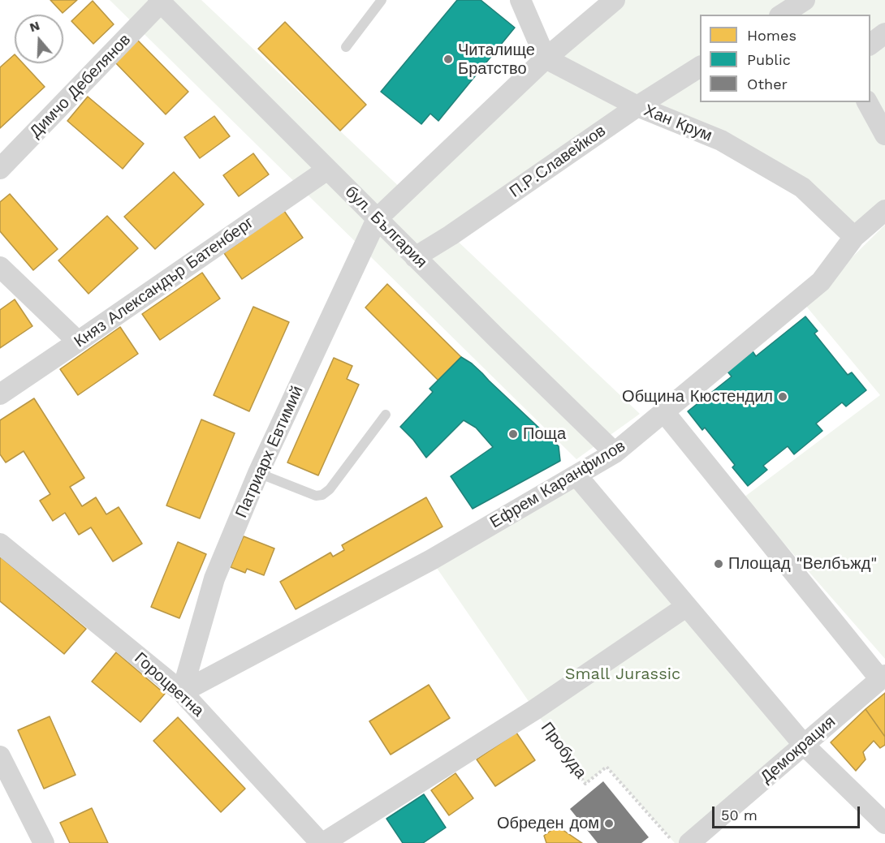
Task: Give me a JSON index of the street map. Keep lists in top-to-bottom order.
{
  "streets": {
    "street": [
      "Димчо Дебелянов",
      "Хан Крум",
      "П.Р.Славейков",
      "бул. България",
      "Княз Александър Батенберг",
      "Патриарх Евтимий",
      "Ефрем Каранфилов",
      "Гороцветна",
      "Демокрация"
    ],
    "path": ["Пробуда"]
  },
  "crossings": [
    ["Димчо Дебелянов", "бул. България"],
    ["Хан Крум", "П.Р.Славейков"],
    ["Хан Крум", "Ефрем Каранфилов"],
    ["П.Р.Славейков", "бул. България"],
    ["бул. България", "Княз Александър Батенберг"],
    ["бул. България", "Патриарх Евтимий"],
    ["бул. България", "Ефрем Каранфилов"],
    ["Патриарх Евтимий", "Ефрем Каранфилов"],
    ["Патриарх Евтимий", "Гороцветна"],
    ["Ефрем Каранфилов", "Гороцветна"]
  ],
  "parks": ["Small Jurassic"],
  "places": [
    "Читалище Братство",
    "Община Кюстендил",
    "Поща",
    "Площад \"Велбъжд\"",
    "Обреден дом"
  ],
  "legend": ["Homes", "Public", "Other"],
  "scale_bar": "50 m",
  "north": "top"
}
